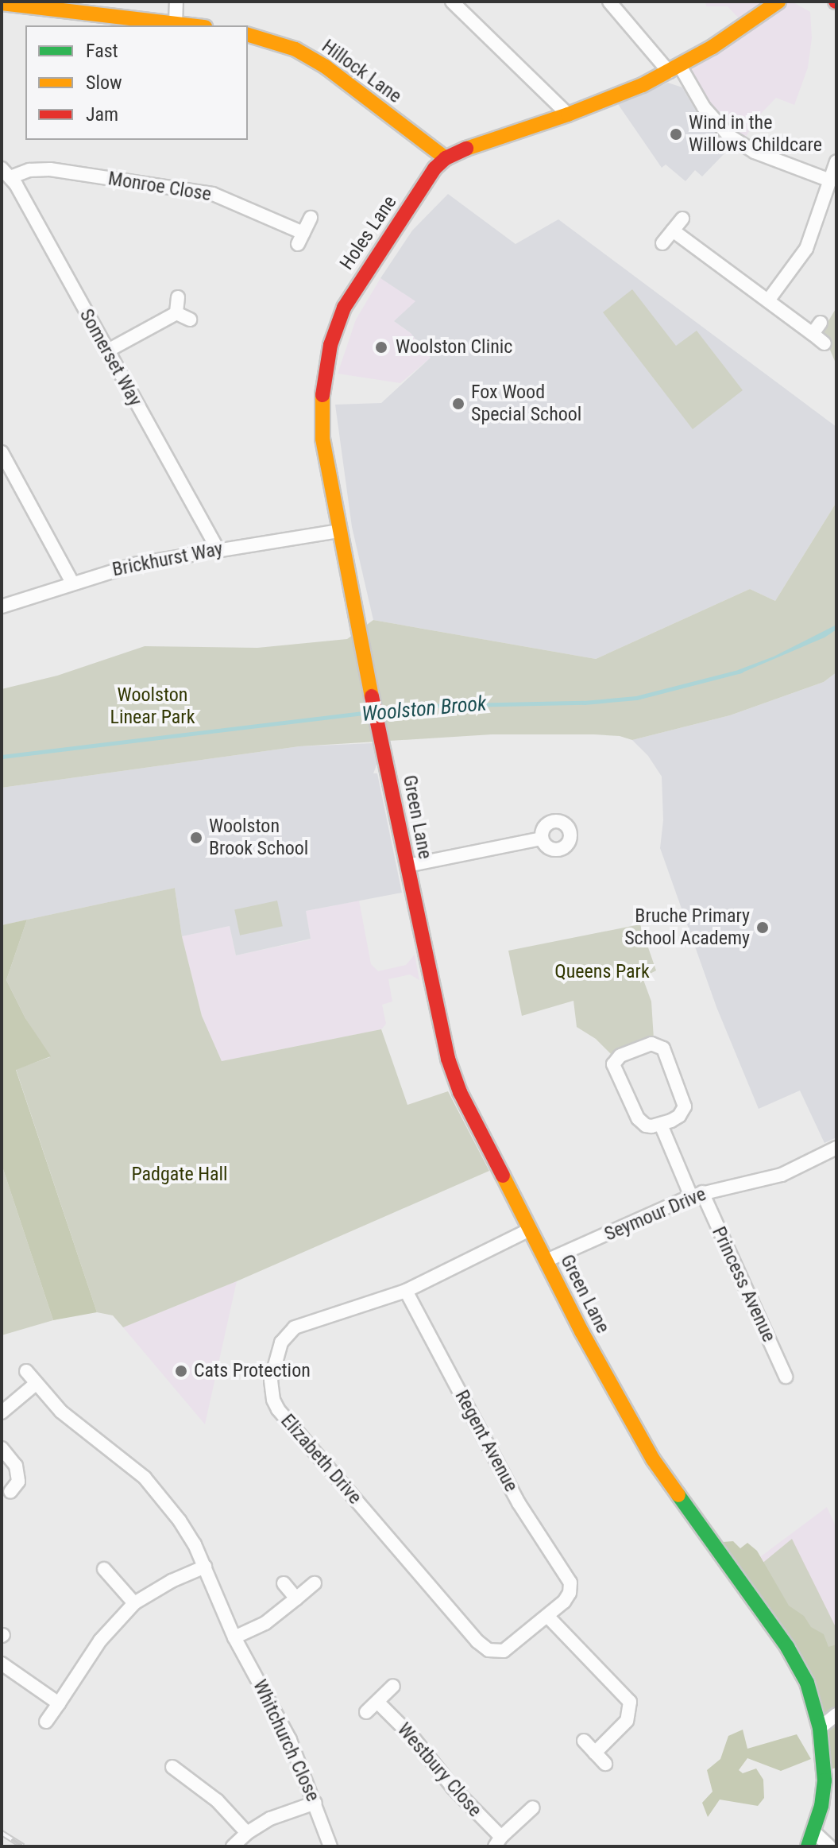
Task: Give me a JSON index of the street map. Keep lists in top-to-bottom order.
{
  "streets": {
    "street": [
      "Hillock Lane",
      "Monroe Close",
      "Holes Lane",
      "Somerset Way",
      "Brickhurst Way",
      "Green Lane",
      "Seymour Drive",
      "Princess Avenue",
      "Regent Avenue",
      "Elizabeth Drive",
      "Whitchurch Close",
      "Westbury Close"
    ]
  },
  "crossings": [
    ["Hillock Lane", "Holes Lane"],
    ["Monroe Close", "Somerset Way"],
    ["Holes Lane", "Brickhurst Way"],
    ["Holes Lane", "Green Lane"],
    ["Somerset Way", "Brickhurst Way"],
    ["Green Lane", "Seymour Drive"],
    ["Green Lane", "Elizabeth Drive"],
    ["Seymour Drive", "Princess Avenue"],
    ["Regent Avenue", "Elizabeth Drive"]
  ],
  "water": ["Woolston Brook"],
  "parks": ["Woolston Linear Park", "Queens Park", "Padgate Hall"],
  "places": [
    "Wind in the Willows Childcare",
    "Woolston Clinic",
    "Fox Wood Special School",
    "Woolston Brook School",
    "Bruche Primary School Academy",
    "Cats Protection"
  ],
  "legend": ["Fast", "Slow", "Jam"]
}
